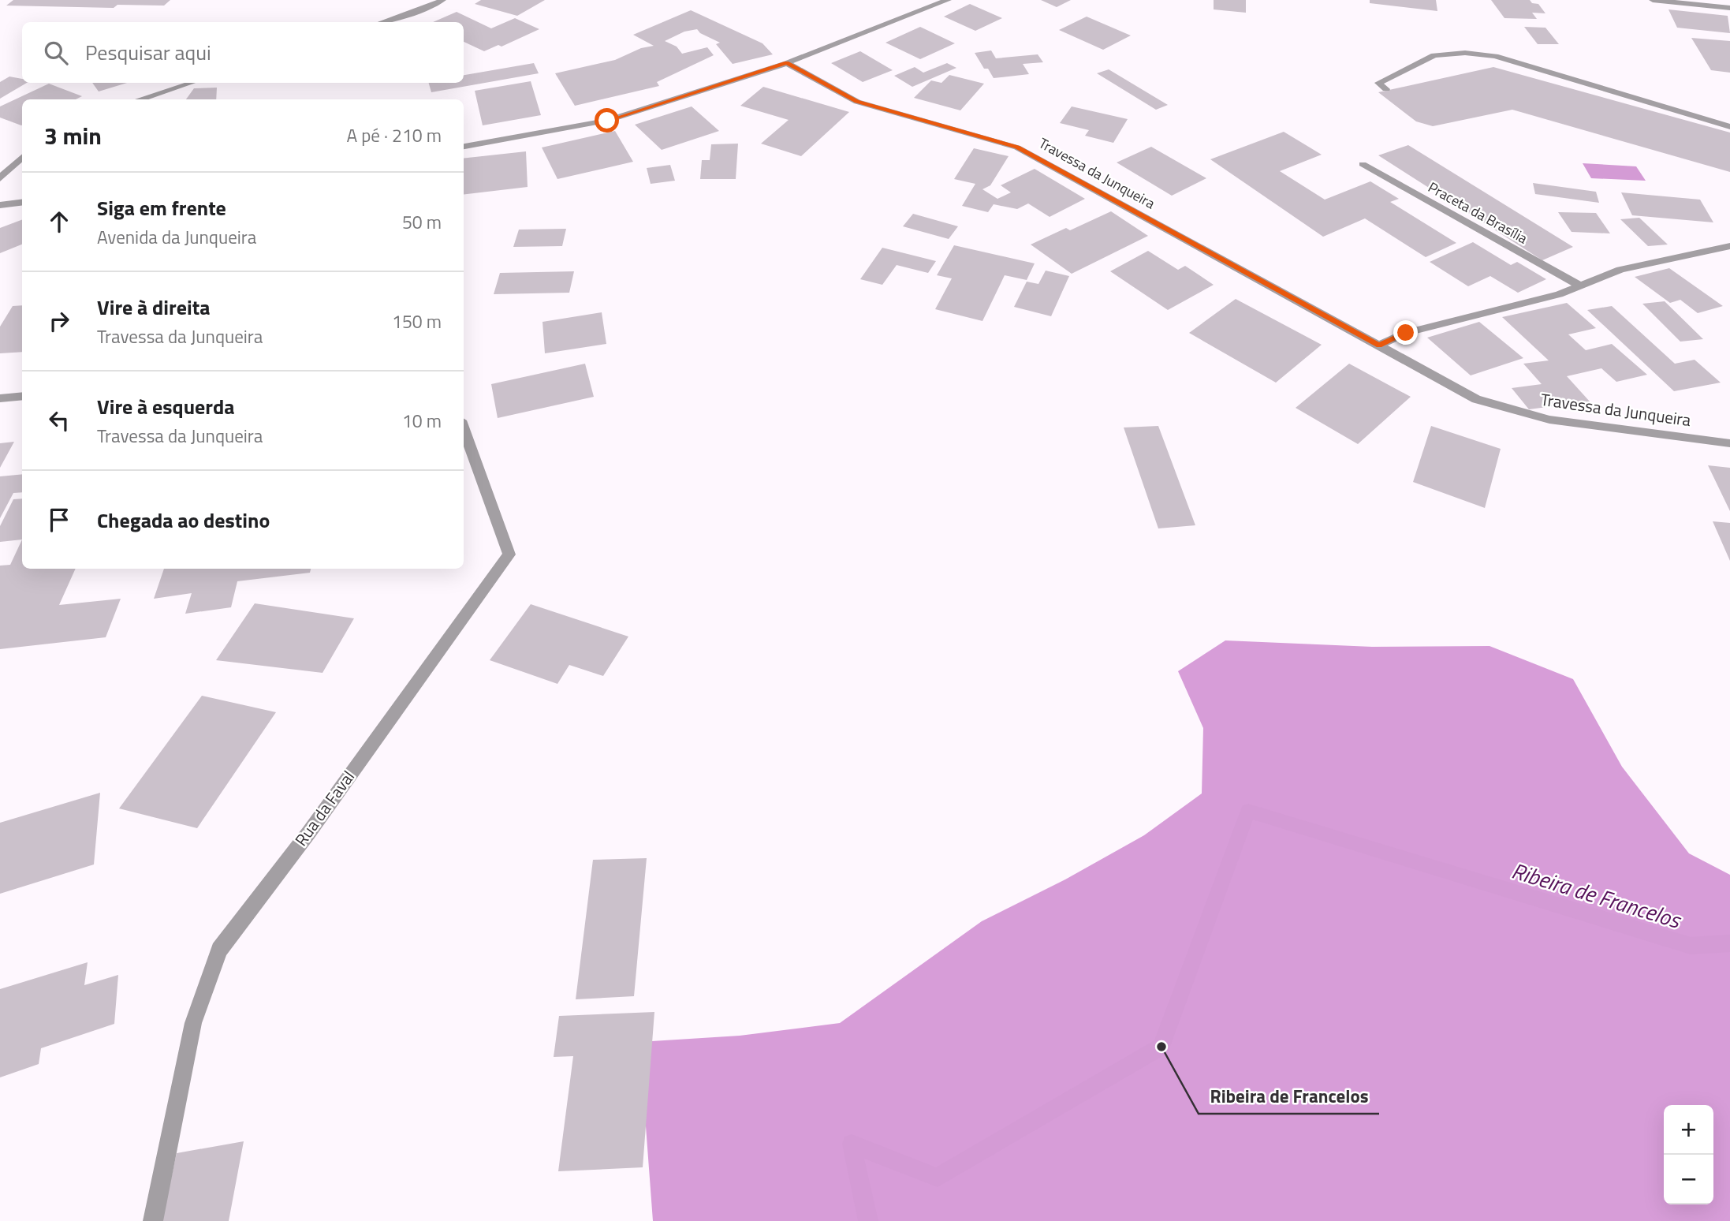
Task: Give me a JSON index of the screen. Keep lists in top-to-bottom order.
{
  "streets": {
    "street": ["Travessa da Junqueira", "Praceta da Brasília", "Rua da Faval"]
  },
  "water": ["Ribeira de Francelos"],
  "places": ["Ribeira de Francelos"],
  "page": {
    "search": "Pesquisar aqui",
    "heading": ["3 min", "A pé · 210 m"],
    "list": [
      ["Siga em frente", "Avenida da Junqueira", "50 m"],
      ["Vire à direita", "Travessa da Junqueira", "150 m"],
      ["Vire à esquerda", "Travessa da Junqueira", "10 m"],
      "Chegada ao destino"
    ],
    "map_buttons": ["+", "−"]
  }
}
